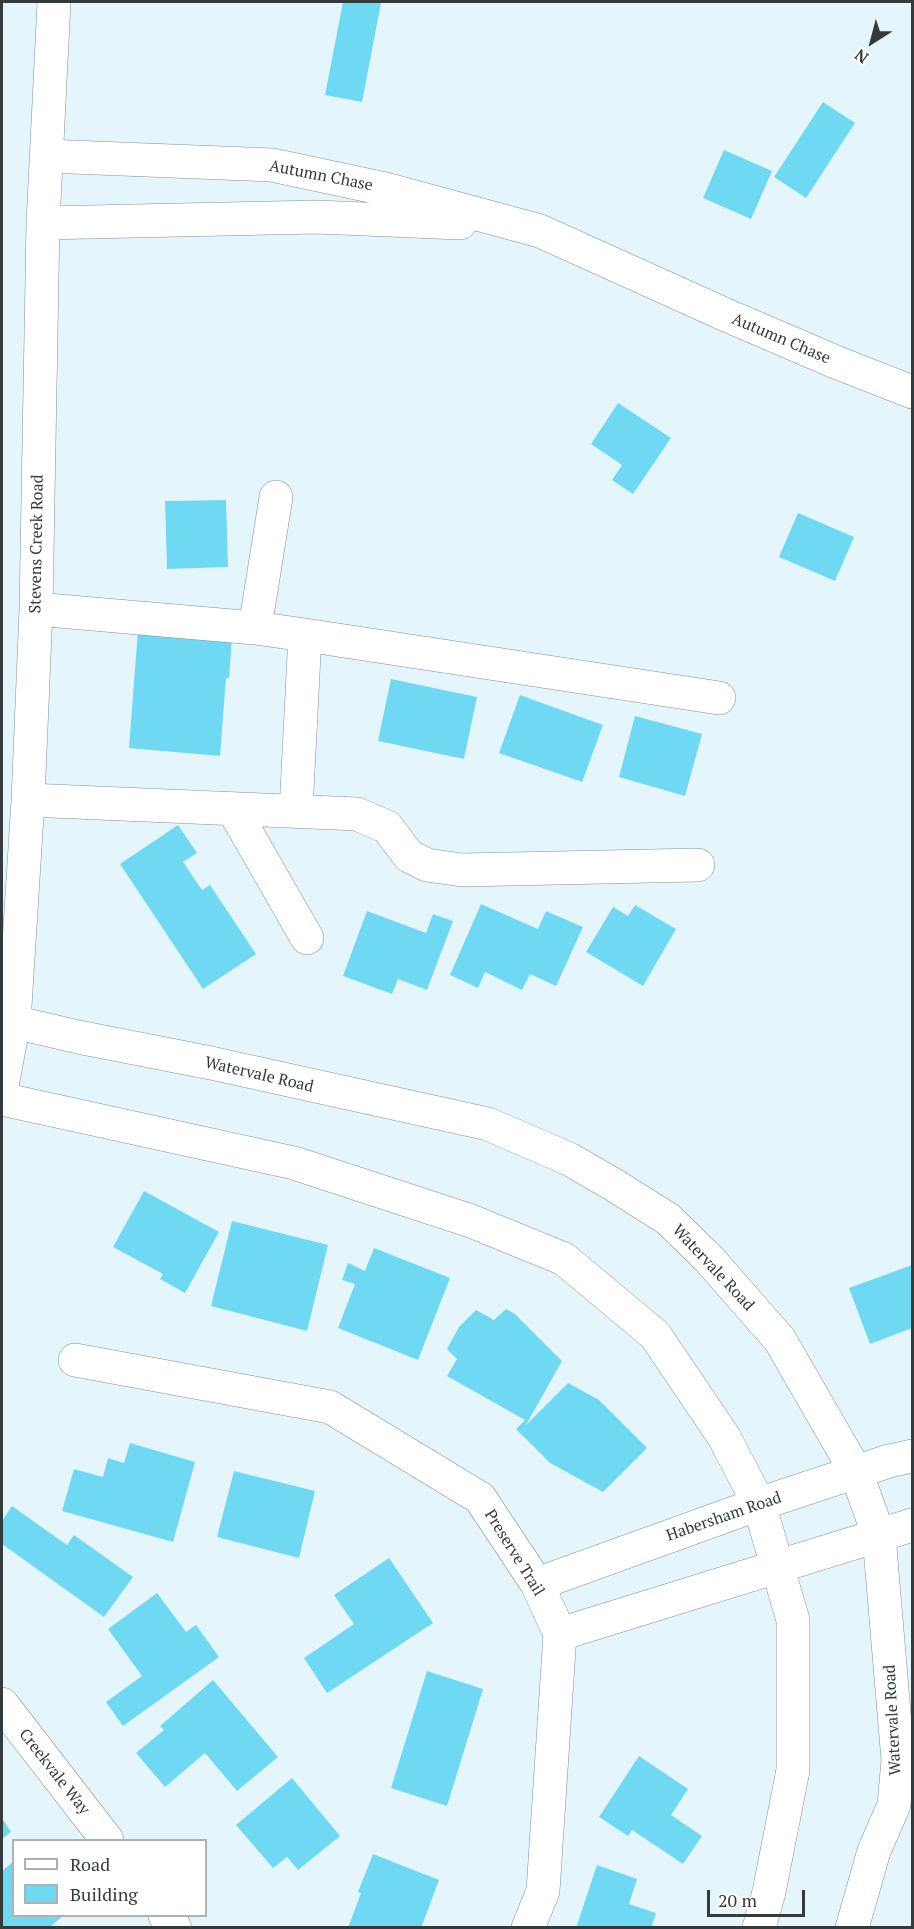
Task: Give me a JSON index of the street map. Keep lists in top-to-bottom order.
{
  "streets": {
    "street": [
      "Autumn Chase",
      "Stevens Creek Road",
      "Watervale Road",
      "Habersham Road",
      "Preserve Trail",
      "Creekvale Way"
    ]
  },
  "crossings": [
    ["Autumn Chase", "Stevens Creek Road"],
    ["Stevens Creek Road", "Watervale Road"],
    ["Watervale Road", "Habersham Road"],
    ["Habersham Road", "Preserve Trail"]
  ],
  "legend": ["Road", "Building"],
  "scale_bar": "20 m",
  "north": "bottom left"
}
